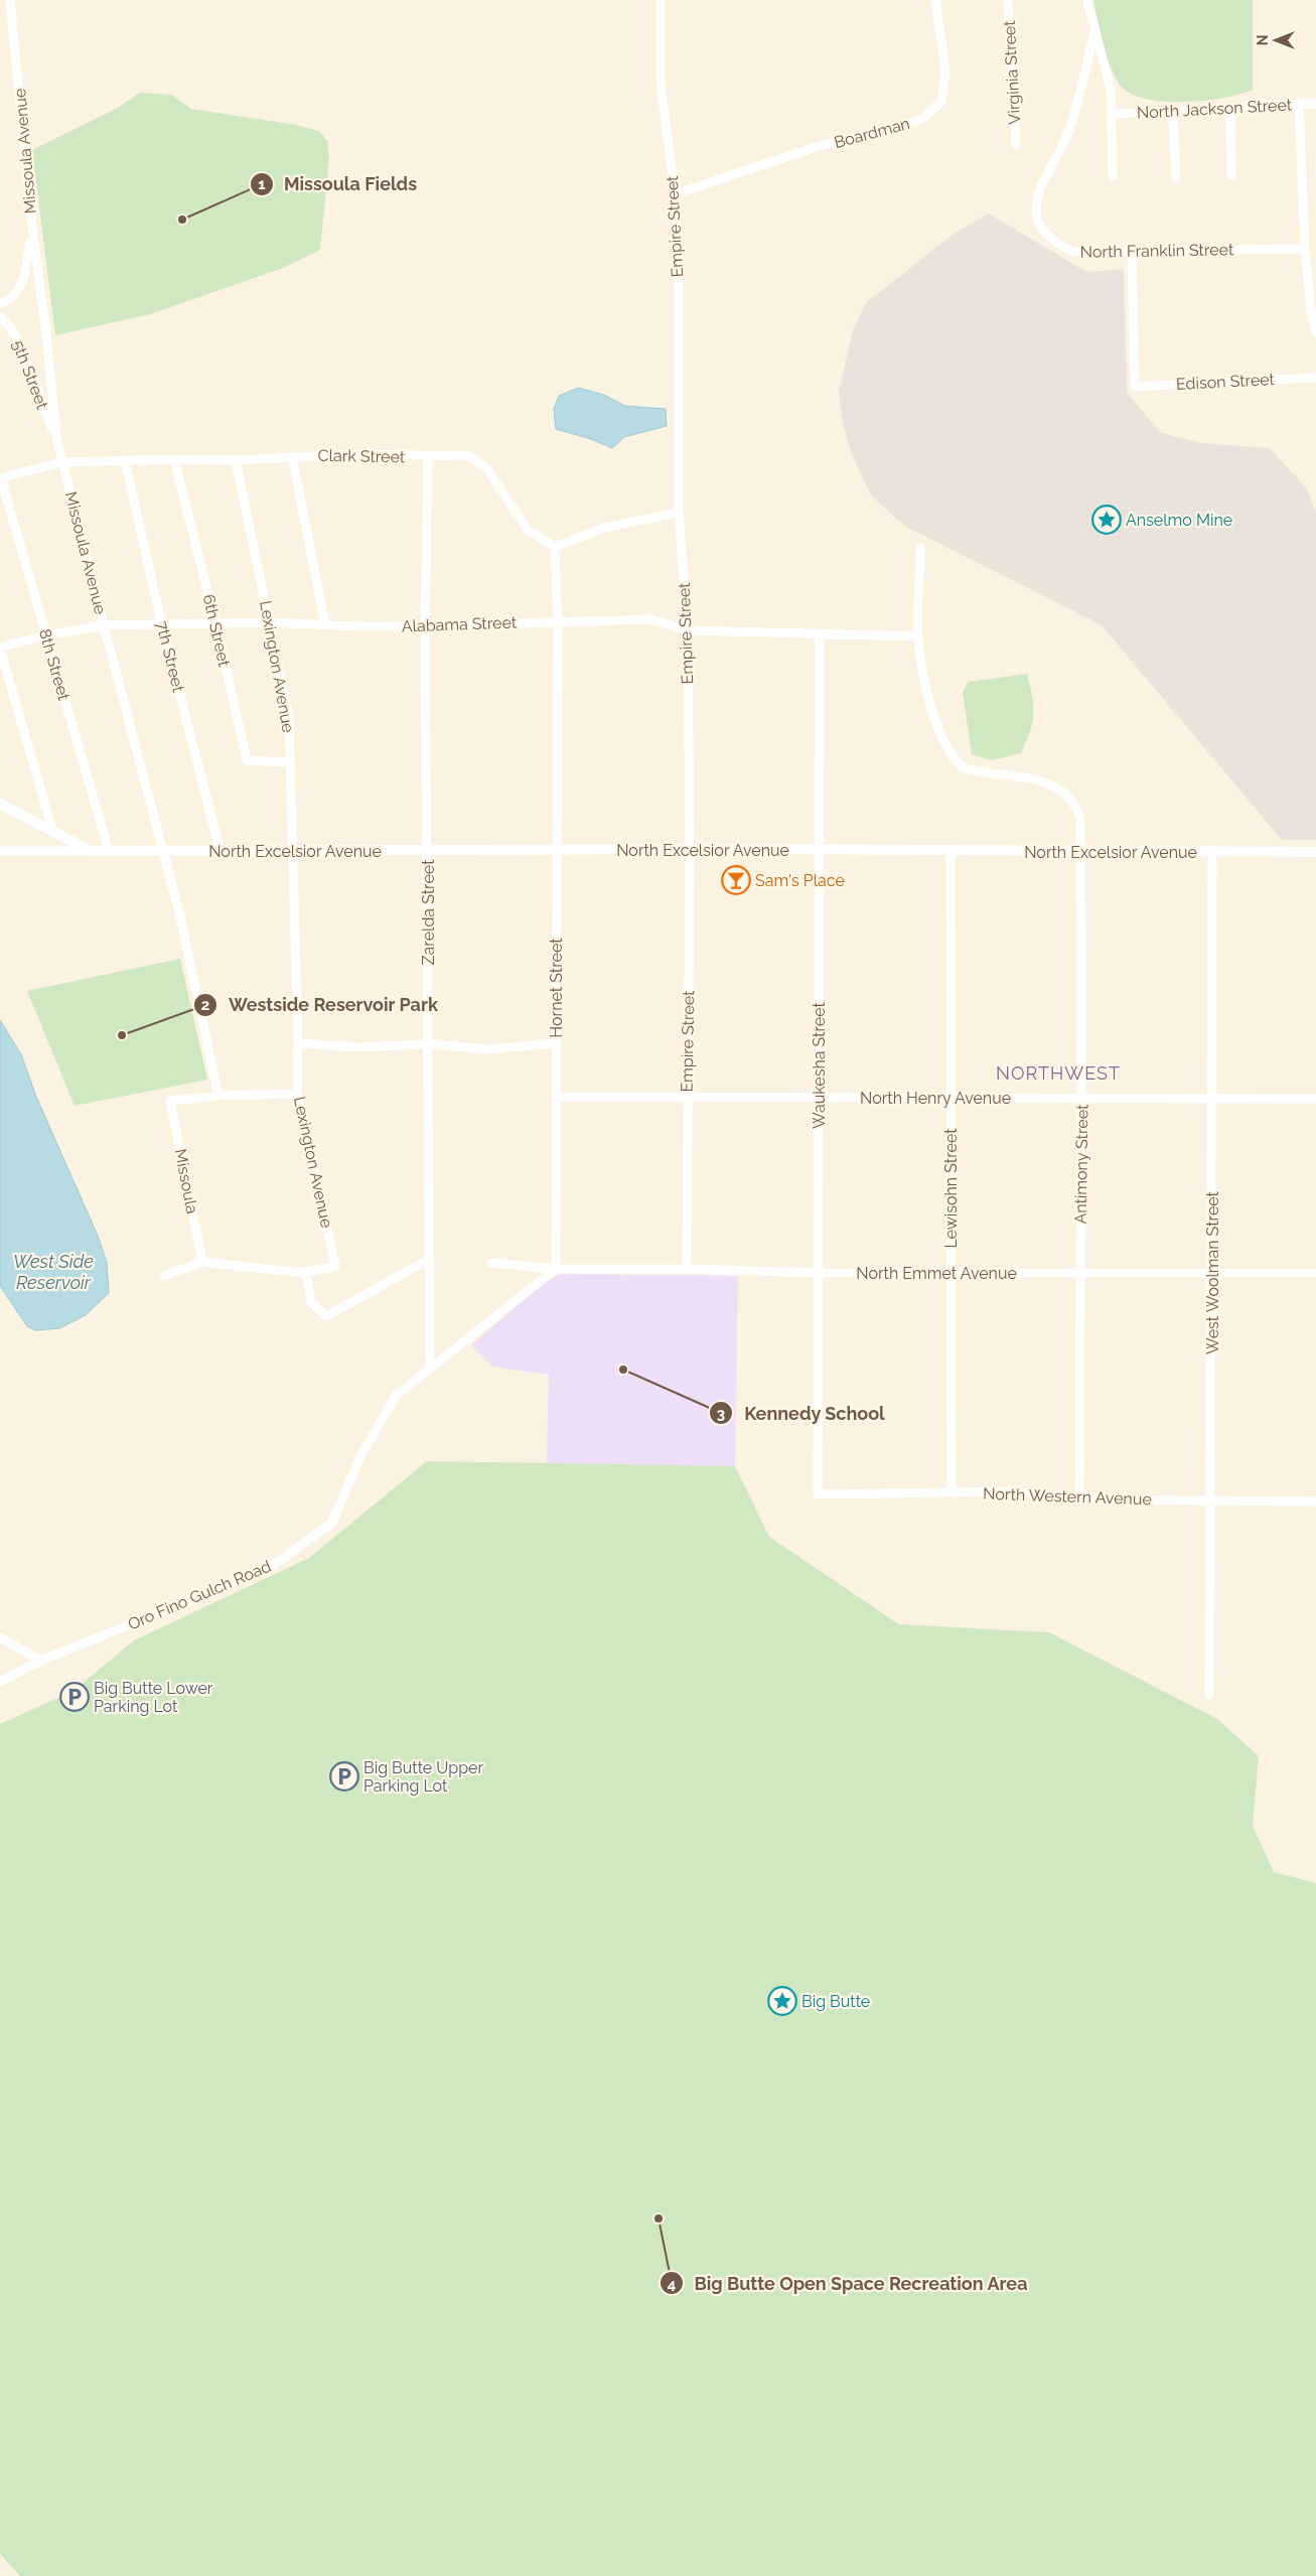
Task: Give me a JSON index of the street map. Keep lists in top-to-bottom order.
{
  "streets": {
    "street": [
      "Virginia Street",
      "North Jackson Street",
      "Boardman",
      "Missoula Avenue",
      "Empire Street",
      "North Franklin Street",
      "5th Street",
      "Edison Street",
      "Clark Street",
      "Alabama Street",
      "6th Street",
      "7th Street",
      "8th Street",
      "Lexington Avenue",
      "North Excelsior Avenue",
      "Zarelda Street",
      "Hornet Street",
      "Waukesha Street",
      "North Henry Avenue",
      "Antimony Street",
      "Missoula",
      "Lewisohn Street",
      "North Emmet Avenue",
      "West Woolman Street",
      "North Western Avenue",
      "Oro Fino Gulch Road"
    ]
  },
  "crossings": [
    ["Boardman", "Empire Street"],
    ["Missoula Avenue", "5th Street"],
    ["Missoula Avenue", "Clark Street"],
    ["Missoula Avenue", "Alabama Street"],
    ["Missoula Avenue", "North Excelsior Avenue"],
    ["Missoula Avenue", "Missoula"],
    ["Empire Street", "Alabama Street"],
    ["Empire Street", "North Excelsior Avenue"],
    ["Empire Street", "North Henry Avenue"],
    ["Empire Street", "North Emmet Avenue"],
    ["North Franklin Street", "Edison Street"],
    ["Clark Street", "6th Street"],
    ["Clark Street", "7th Street"],
    ["Clark Street", "8th Street"],
    ["Clark Street", "Lexington Avenue"],
    ["Clark Street", "Zarelda Street"],
    ["Clark Street", "Hornet Street"],
    ["Alabama Street", "6th Street"],
    ["Alabama Street", "7th Street"],
    ["Alabama Street", "8th Street"],
    ["Alabama Street", "Lexington Avenue"],
    ["Alabama Street", "Zarelda Street"],
    ["Alabama Street", "Hornet Street"],
    ["Alabama Street", "Waukesha Street"],
    ["Alabama Street", "Antimony Street"],
    ["6th Street", "Lexington Avenue"],
    ["7th Street", "North Excelsior Avenue"],
    ["8th Street", "North Excelsior Avenue"],
    ["Lexington Avenue", "North Excelsior Avenue"],
    ["North Excelsior Avenue", "Zarelda Street"],
    ["North Excelsior Avenue", "Hornet Street"],
    ["North Excelsior Avenue", "Waukesha Street"],
    ["North Excelsior Avenue", "Antimony Street"],
    ["North Excelsior Avenue", "Lewisohn Street"],
    ["North Excelsior Avenue", "West Woolman Street"],
    ["Zarelda Street", "Oro Fino Gulch Road"],
    ["Hornet Street", "North Henry Avenue"],
    ["Hornet Street", "North Emmet Avenue"],
    ["Waukesha Street", "North Henry Avenue"],
    ["Waukesha Street", "North Emmet Avenue"],
    ["Waukesha Street", "North Western Avenue"],
    ["North Henry Avenue", "Antimony Street"],
    ["North Henry Avenue", "Lewisohn Street"],
    ["North Henry Avenue", "West Woolman Street"],
    ["Antimony Street", "North Emmet Avenue"],
    ["Antimony Street", "North Western Avenue"],
    ["Lewisohn Street", "North Emmet Avenue"],
    ["Lewisohn Street", "North Western Avenue"],
    ["North Emmet Avenue", "West Woolman Street"],
    ["West Woolman Street", "North Western Avenue"]
  ],
  "districts": ["NORTHWEST"],
  "water": ["West Side Reservoir"],
  "places": {
    "other": [
      "Missoula Fields",
      "Westside Reservoir Park",
      "Kennedy School",
      "Big Butte Open Space Recreation Area"
    ],
    "place": ["Anselmo Mine", "Big Butte"],
    "bar": ["Sam's Place"],
    "parking": ["Big Butte Lower Parking Lot", "Big Butte Upper Parking Lot"]
  },
  "north": "left"
}
